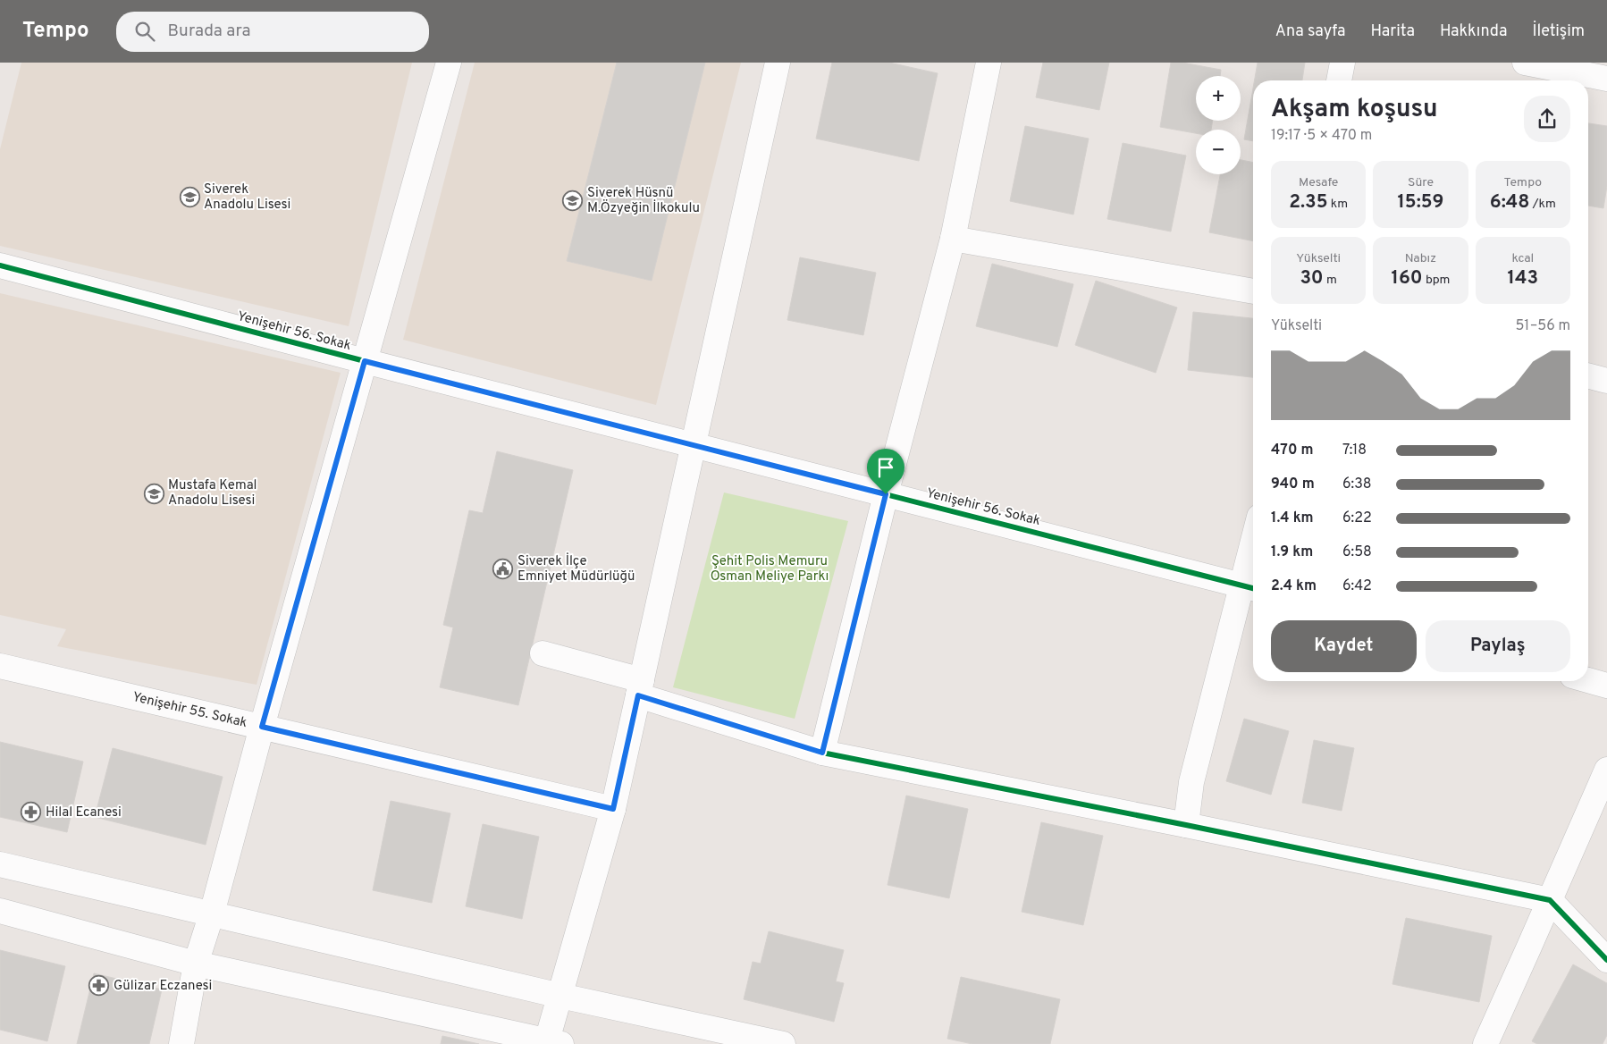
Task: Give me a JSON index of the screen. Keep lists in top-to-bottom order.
{
  "streets": {
    "street": ["Yenişehir 56. Sokak", "Yenişehir 55. Sokak"]
  },
  "parks": ["Şehit Polis Memuru Osman Meliye Parkı"],
  "places": {
    "school or university": ["Siverek Anadolu Lisesi", "Siverek Hüsnü M.Özyeğin İlkokulu", "Mustafa Kemal Anadolu Lisesi"],
    "public building": ["Siverek İlçe Emniyet Müdürlüğü"],
    "pharmacy": ["Hilal Ecanesi", "Gülizar Eczanesi"]
  },
  "page": {
    "header": "Tempo",
    "search": "Burada ara",
    "nav": [
      "Ana sayfa",
      "Harita",
      "Hakkında",
      "İletişim"
    ],
    "map_buttons": ["+", "−"],
    "heading": ["Akşam koşusu", "19:17 · 5 × 470 m"],
    "stats": [
      ["Mesafe", "2.35 km"],
      ["Süre", "15:59"],
      ["Tempo", "6:48 /km"],
      ["Yükselti", "30 m"],
      ["Nabız", "160 bpm"],
      ["kcal", "143"]
    ],
    "chart": ["Yükselti", "51–56 m"],
    "list": [
      {
        "name": "470 m",
        "note": "7:18"
      },
      {
        "name": "940 m",
        "note": "6:38"
      },
      {
        "name": "1.4 km",
        "note": "6:22"
      },
      {
        "name": "1.9 km",
        "note": "6:58"
      },
      {
        "name": "2.4 km",
        "note": "6:42"
      }
    ],
    "buttons": ["Kaydet", "Paylaş"]
  }
}
